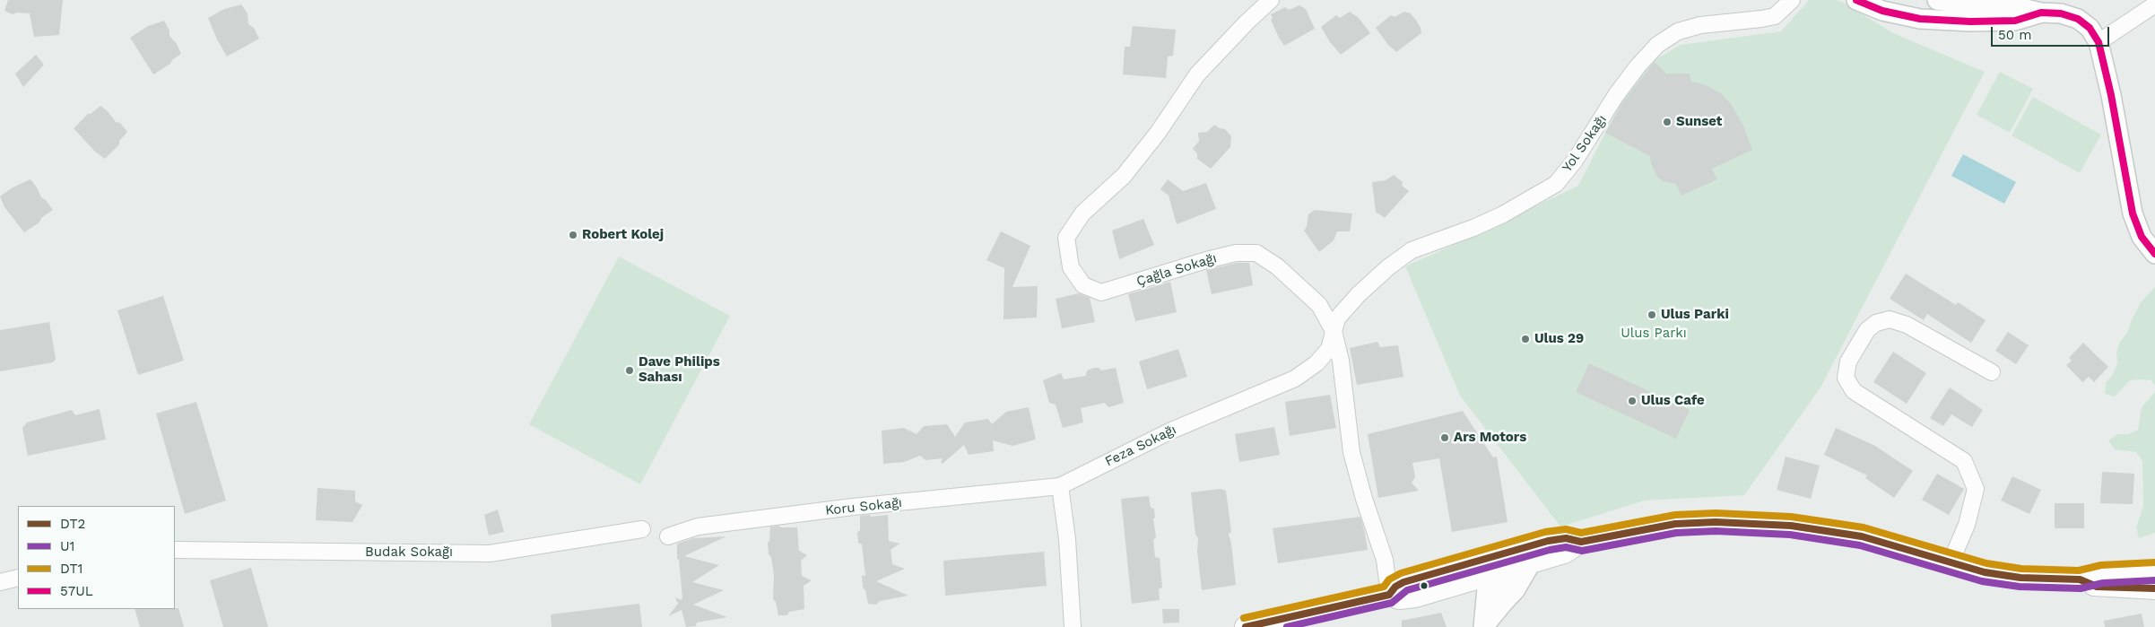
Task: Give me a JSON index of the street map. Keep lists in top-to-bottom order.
{
  "streets": {
    "street": [
      "Yol Sokağı",
      "Çağla Sokağı",
      "Feza Sokağı",
      "Koru Sokağı",
      "Budak Sokağı"
    ]
  },
  "crossings": [
    ["Yol Sokağı", "Çağla Sokağı"],
    ["Yol Sokağı", "Feza Sokağı"],
    ["Çağla Sokağı", "Feza Sokağı"],
    ["Feza Sokağı", "Koru Sokağı"]
  ],
  "parks": ["Ulus Parkı"],
  "places": [
    "Sunset",
    "Robert Kolej",
    "Ulus Parki",
    "Ulus 29",
    "Dave Philips Sahası",
    "Ulus Cafe",
    "Ars Motors"
  ],
  "lines": [
    "transit line 57UL",
    "transit line DT1",
    "transit line DT2",
    "transit line U1"
  ],
  "legend": [
    "DT2",
    "U1",
    "DT1",
    "57UL"
  ],
  "scale_bar": "50 m"
}
